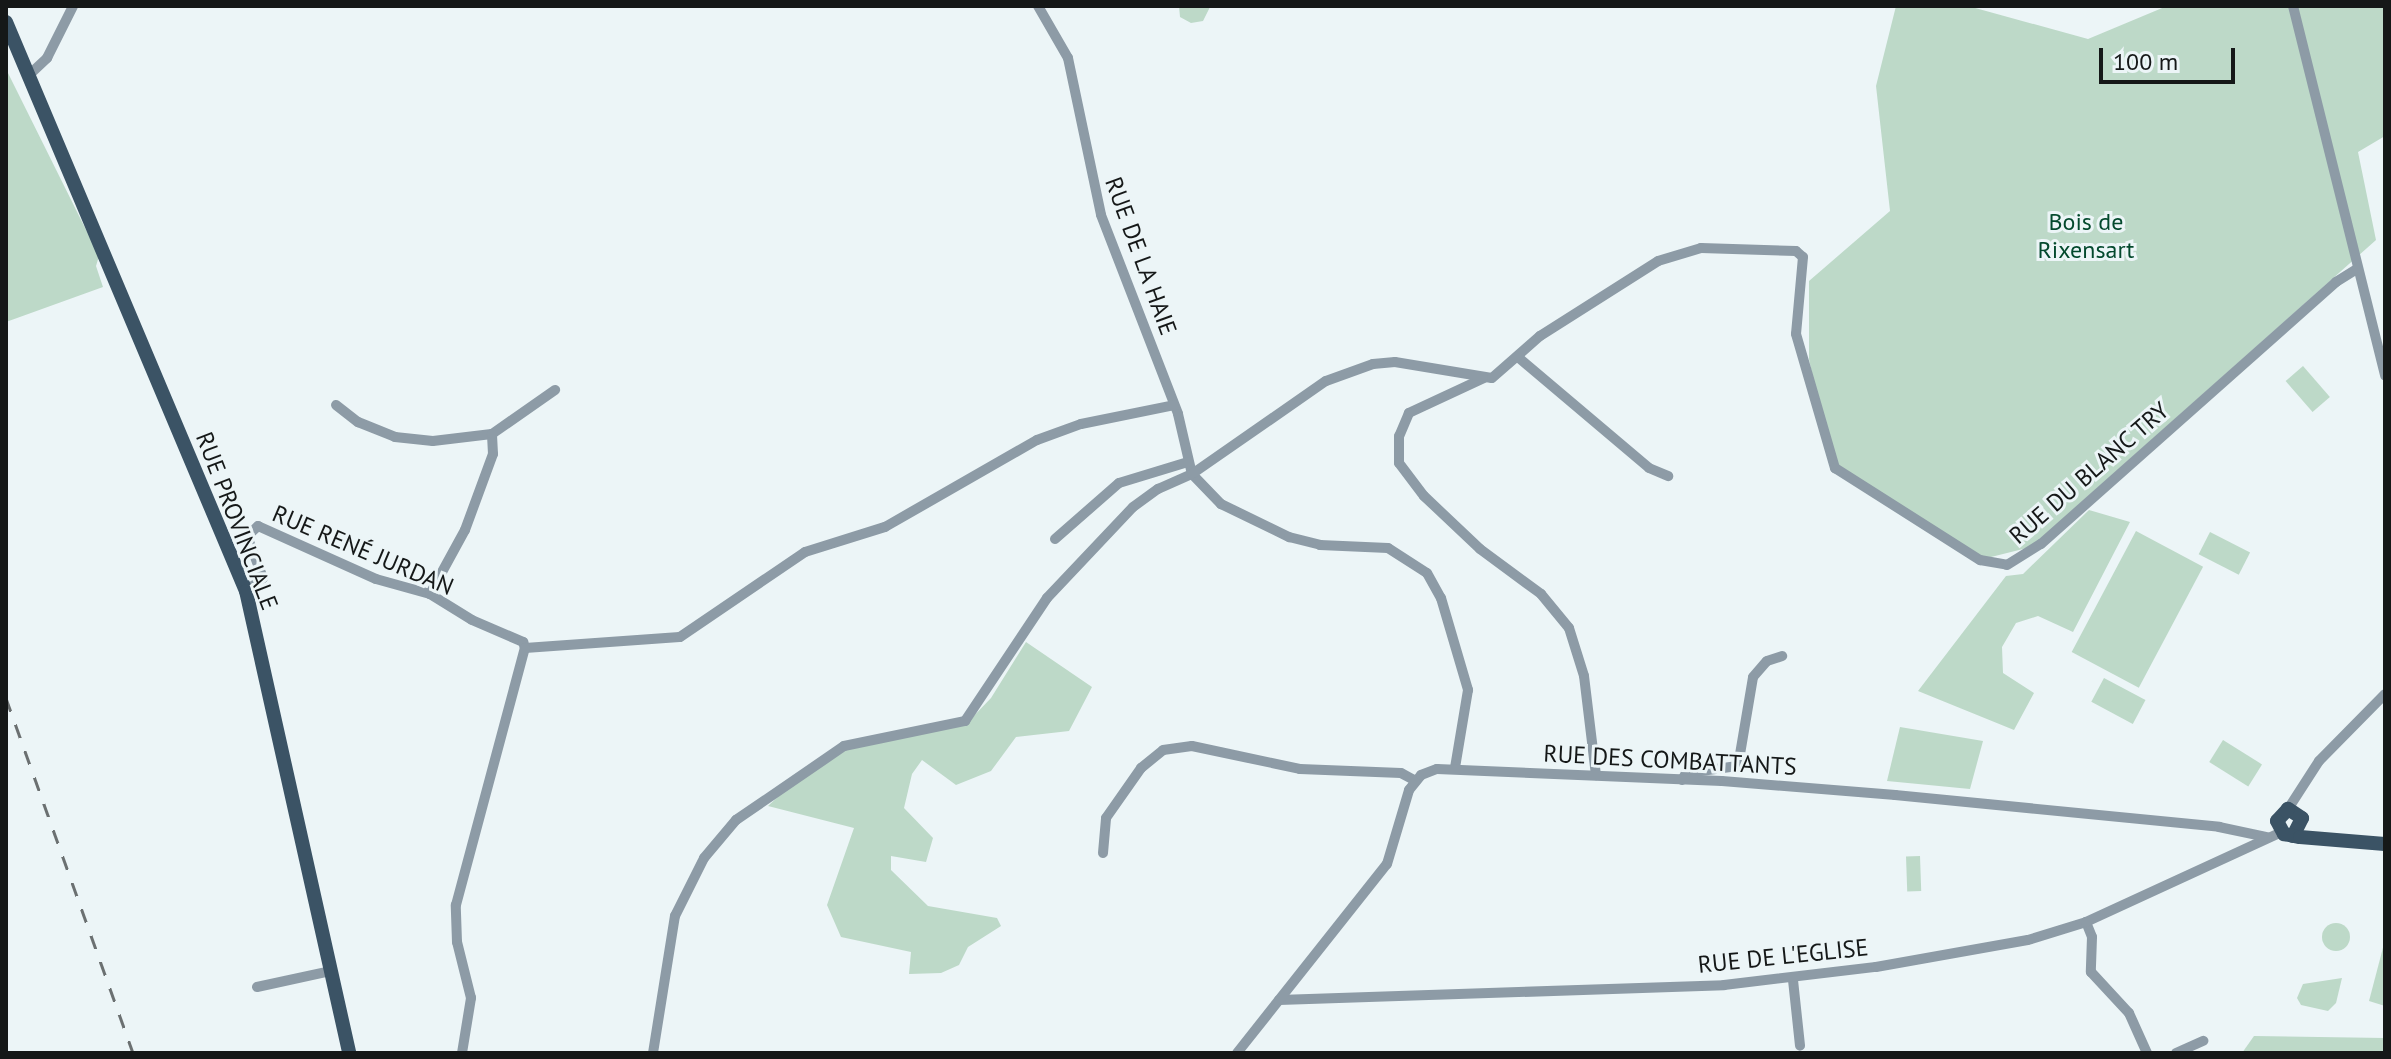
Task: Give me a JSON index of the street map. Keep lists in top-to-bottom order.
{
  "streets": {
    "main road": ["RUE PROVINCIALE"],
    "street": [
      "RUE DE LA HAIE",
      "RUE DU BLANC TRY",
      "RUE RENÉ JURDAN",
      "RUE DES COMBATTANTS",
      "RUE DE L'EGLISE"
    ]
  },
  "crossings": [
    ["RUE PROVINCIALE", "RUE RENÉ JURDAN"],
    ["RUE DES COMBATTANTS", "RUE DE L'EGLISE"]
  ],
  "parks": ["Bois de Rixensart"],
  "scale_bar": "100 m"
}
